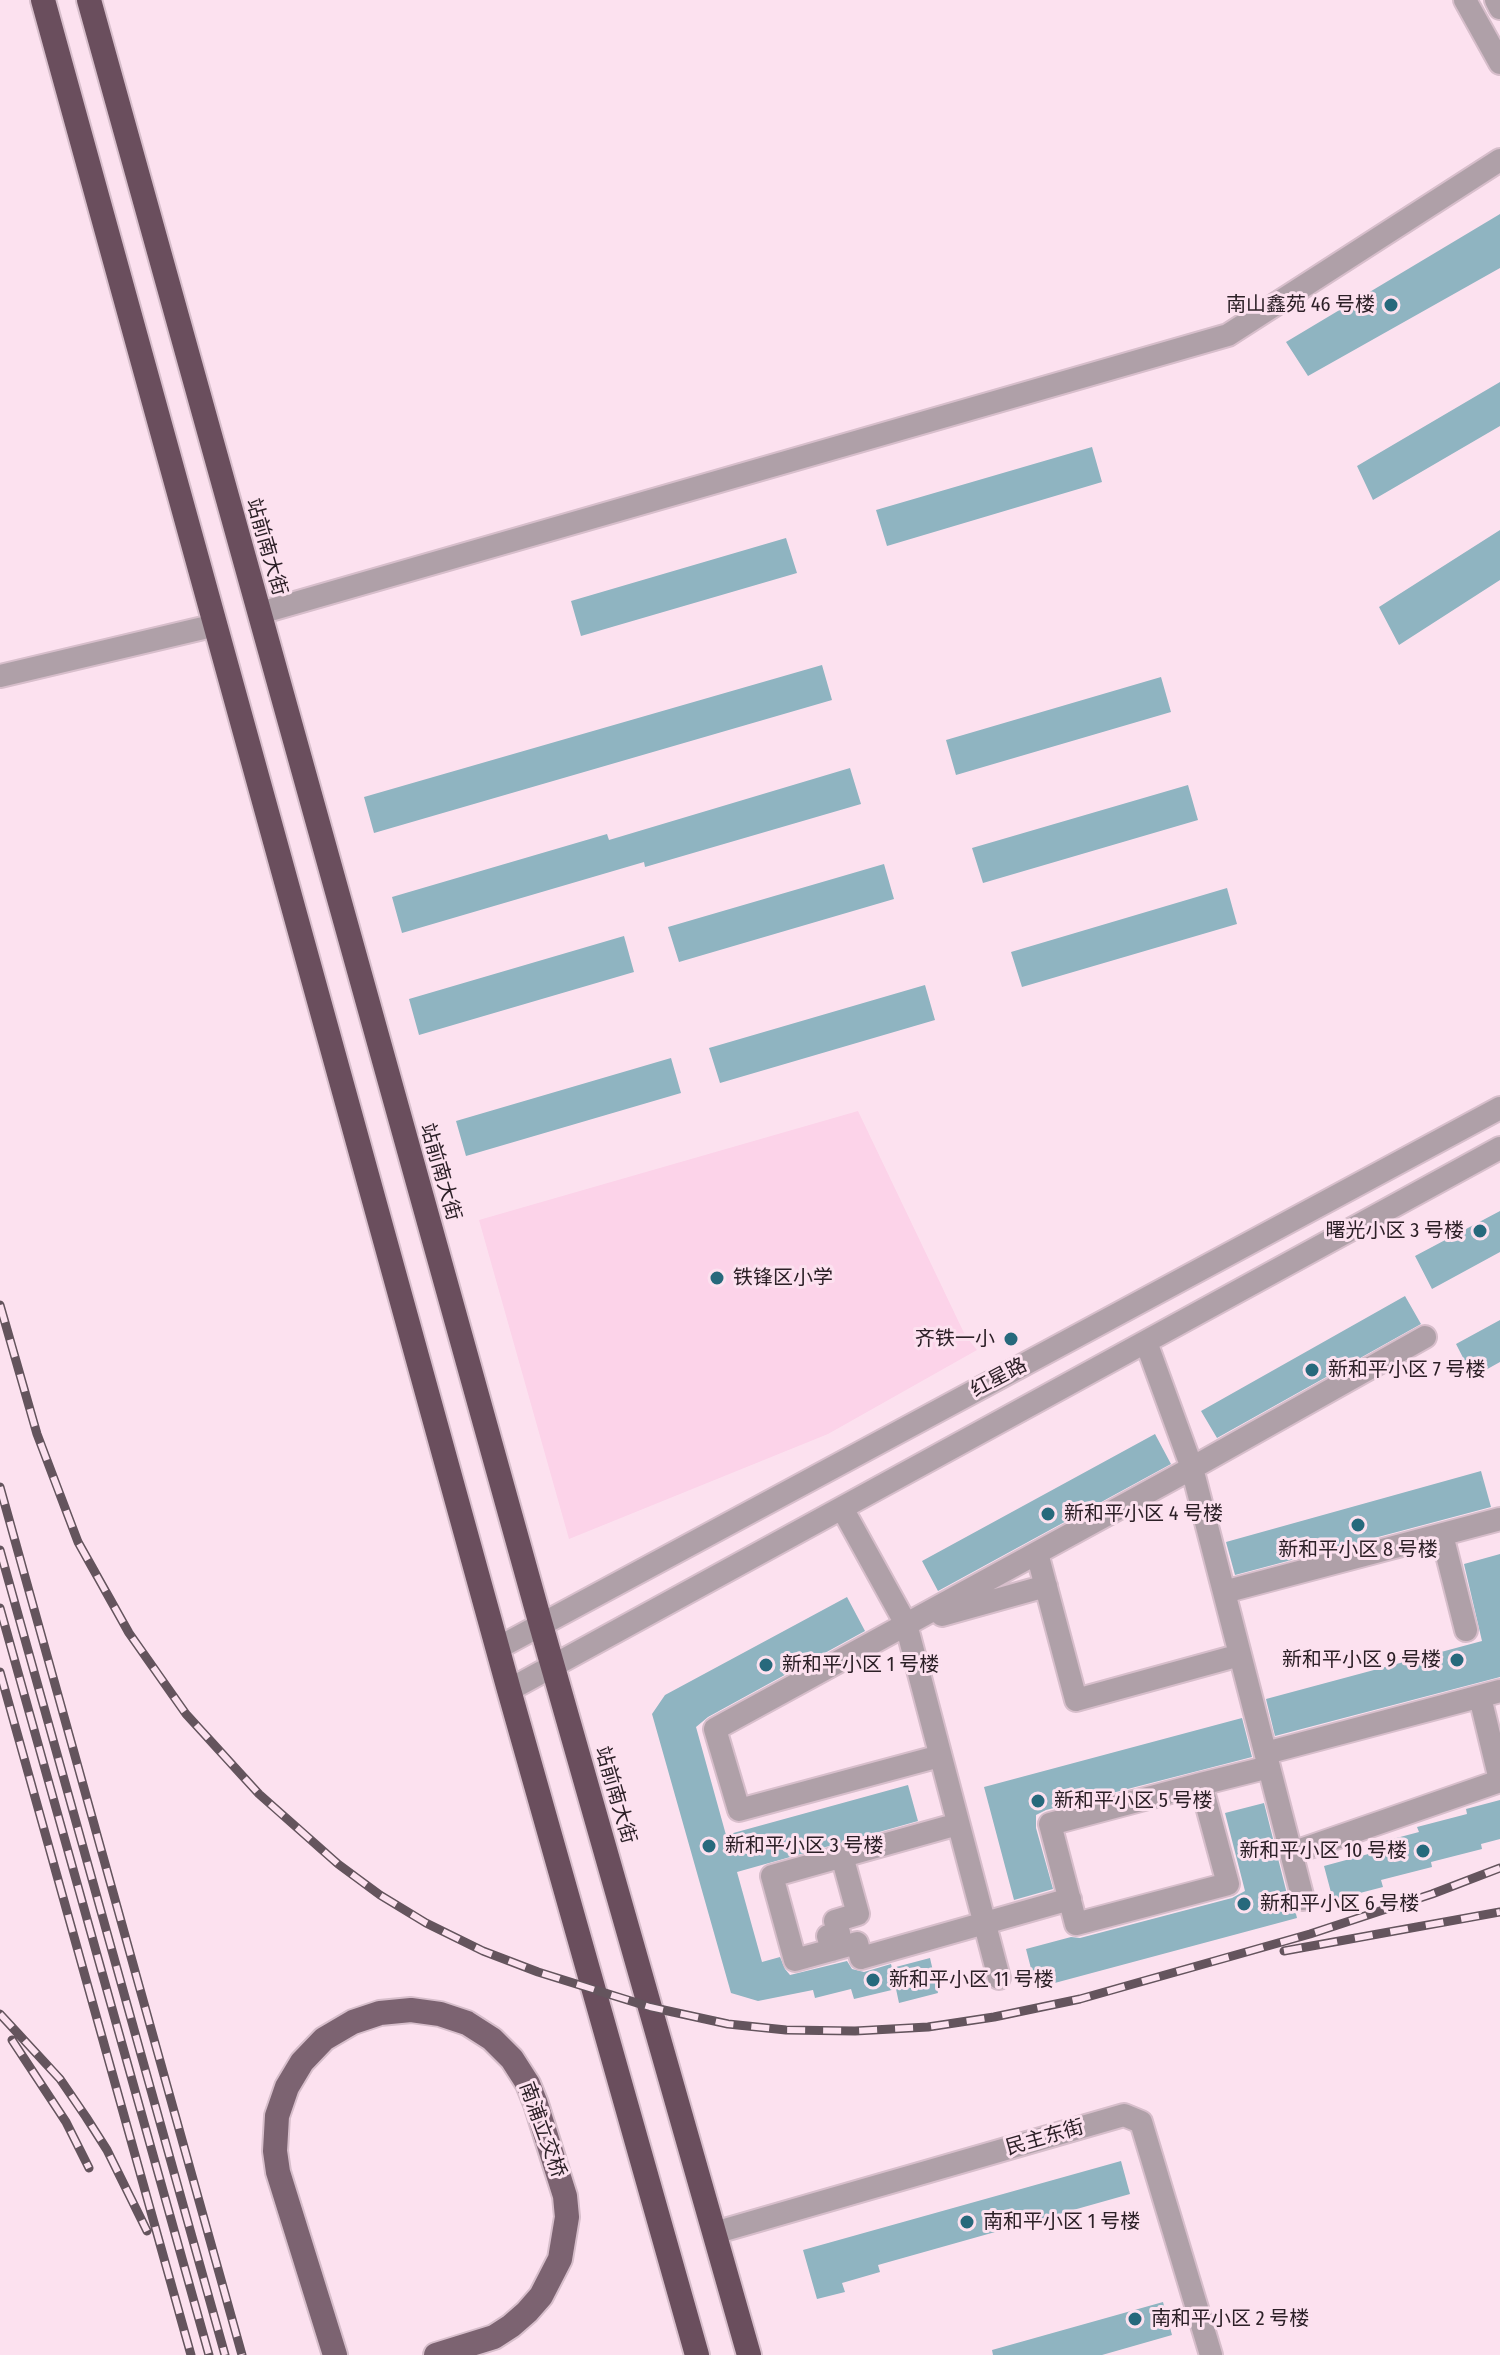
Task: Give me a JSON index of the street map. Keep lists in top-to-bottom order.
{
  "streets": {
    "highway": ["站前南大街"],
    "main road": ["南浦立交桥"],
    "street": ["红星路", "民主东街"]
  },
  "crossings": [
    ["站前南大街", "红星路"],
    ["站前南大街", "民主东街"]
  ],
  "places": [
    "南山鑫苑 46 号楼",
    "曙光小区 3 号楼",
    "铁锋区小学",
    "齐铁一小",
    "新和平小区 7 号楼",
    "新和平小区 4 号楼",
    "新和平小区 8 号楼",
    "新和平小区 9 号楼",
    "新和平小区 1 号楼",
    "新和平小区 5 号楼",
    "新和平小区 3 号楼",
    "新和平小区 10 号楼",
    "新和平小区 6 号楼",
    "新和平小区 11 号楼",
    "南和平小区 1 号楼",
    "南和平小区 2 号楼"
  ]
}
